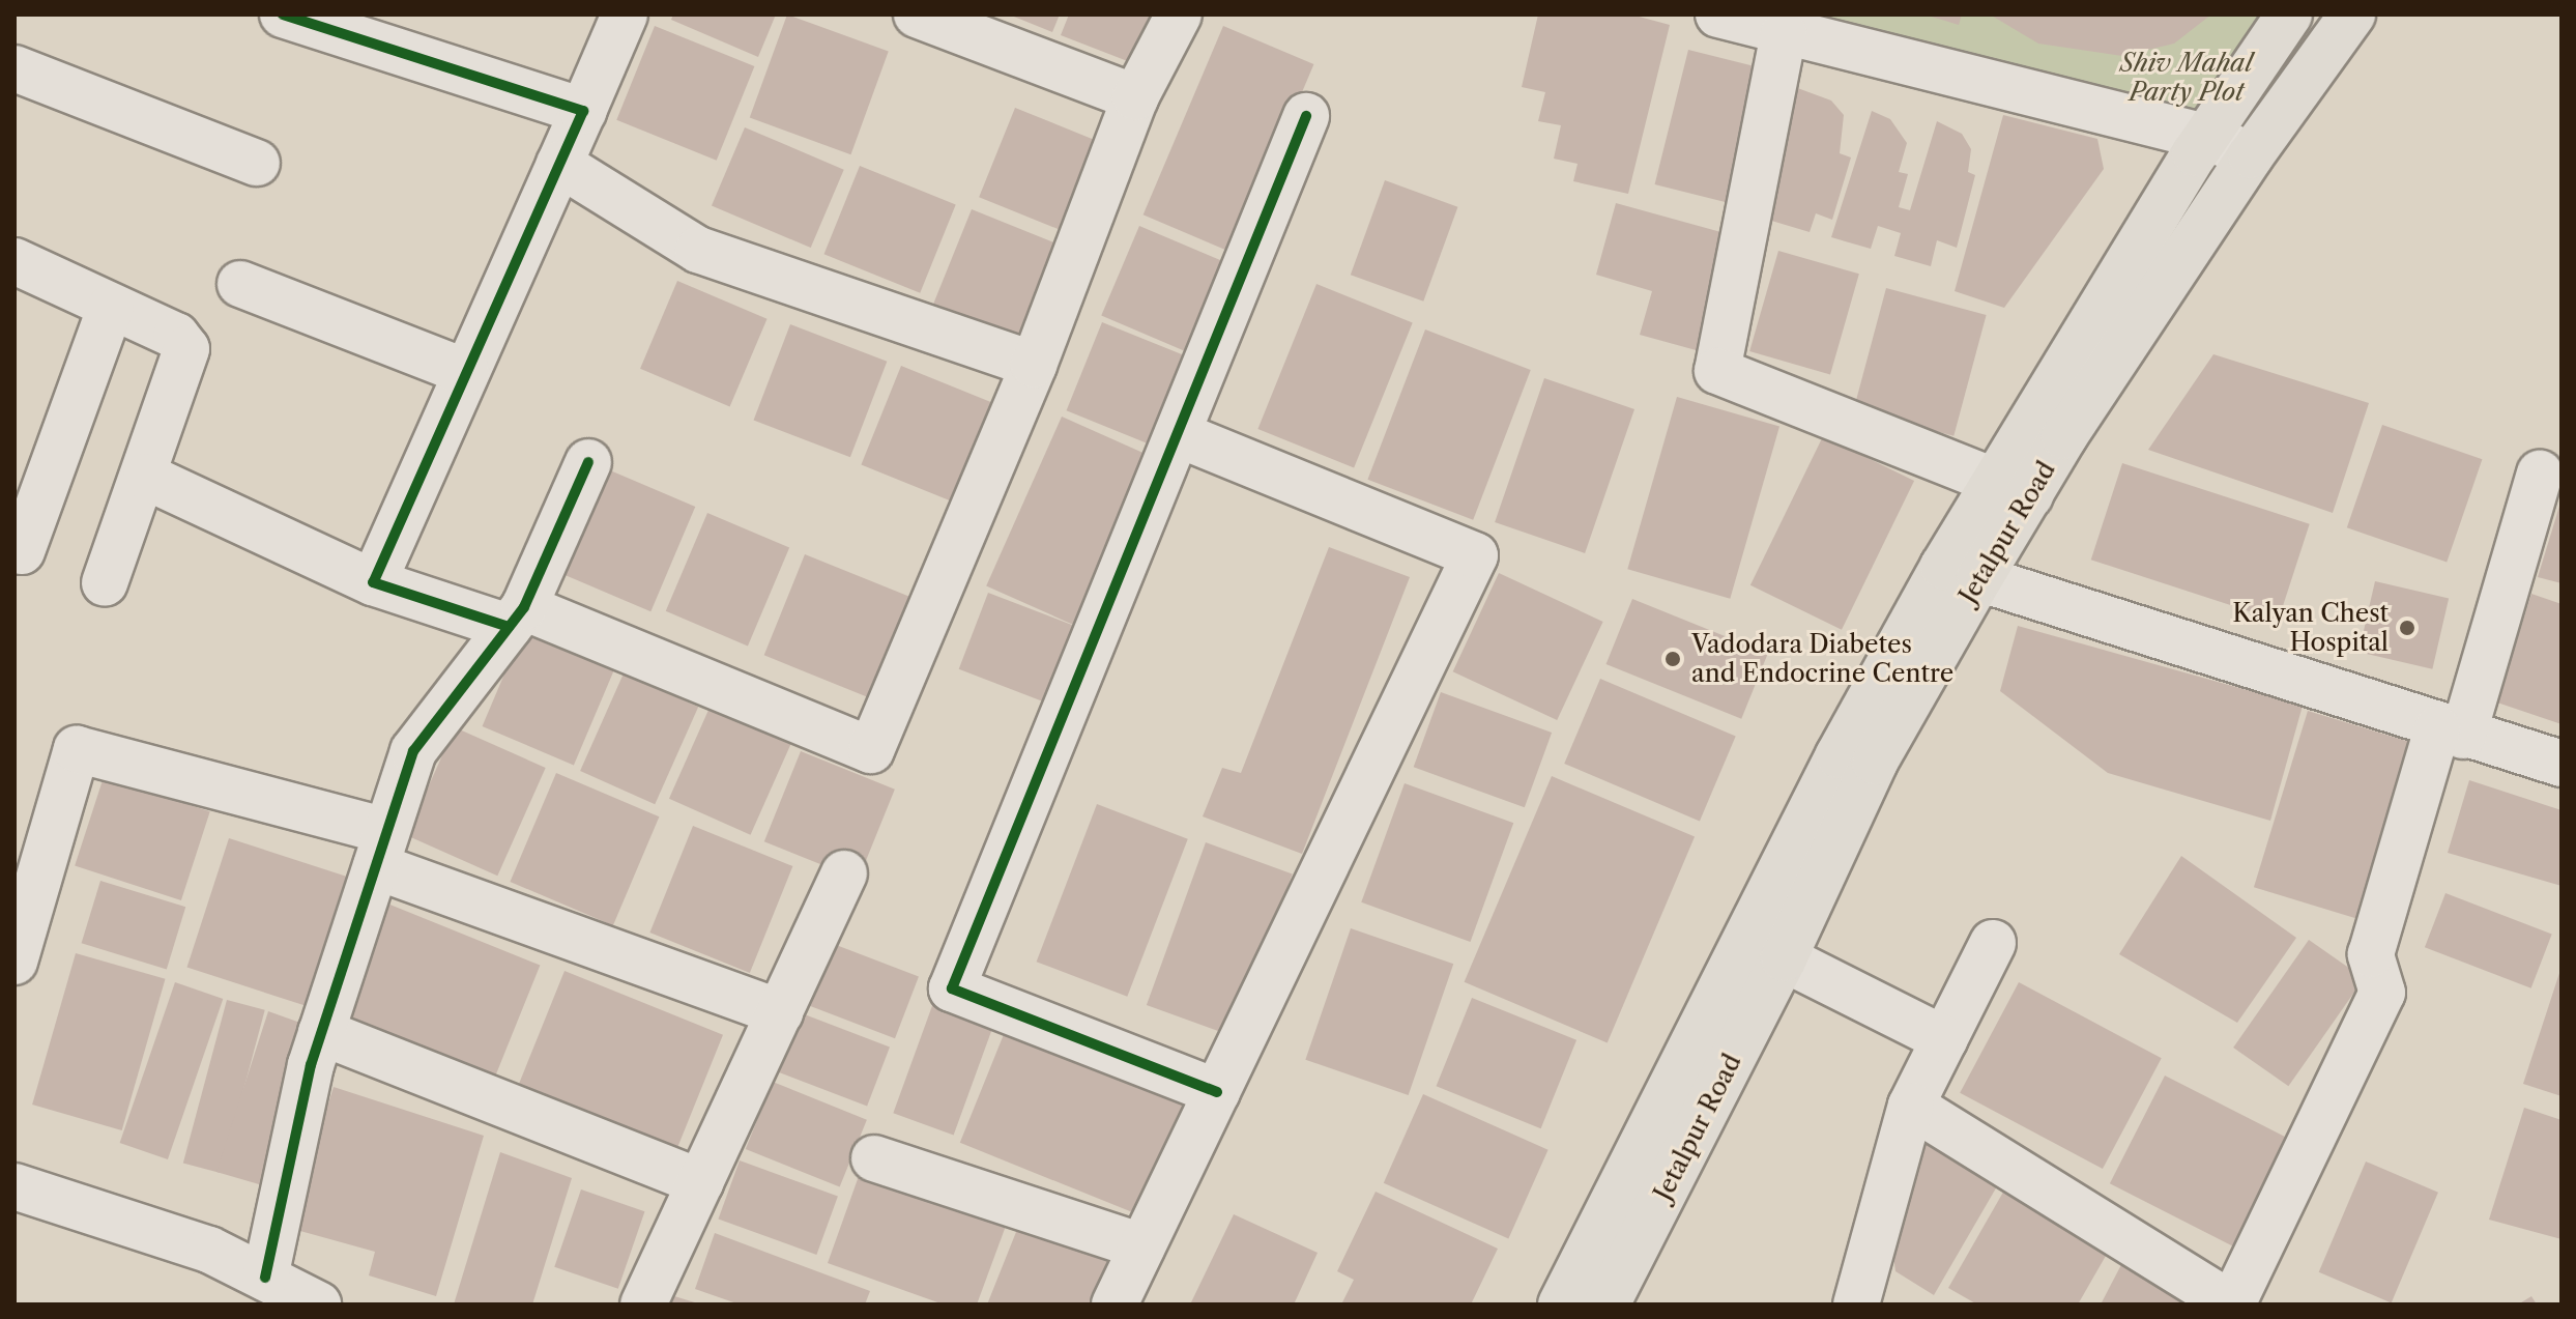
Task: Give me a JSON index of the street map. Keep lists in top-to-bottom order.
{
  "streets": {
    "main road": ["Jetalpur Road"]
  },
  "parks": ["Shiv Mahal Party Plot"],
  "places": ["Kalyan Chest Hospital", "Vadodara Diabetes and Endocrine Centre"]
}
